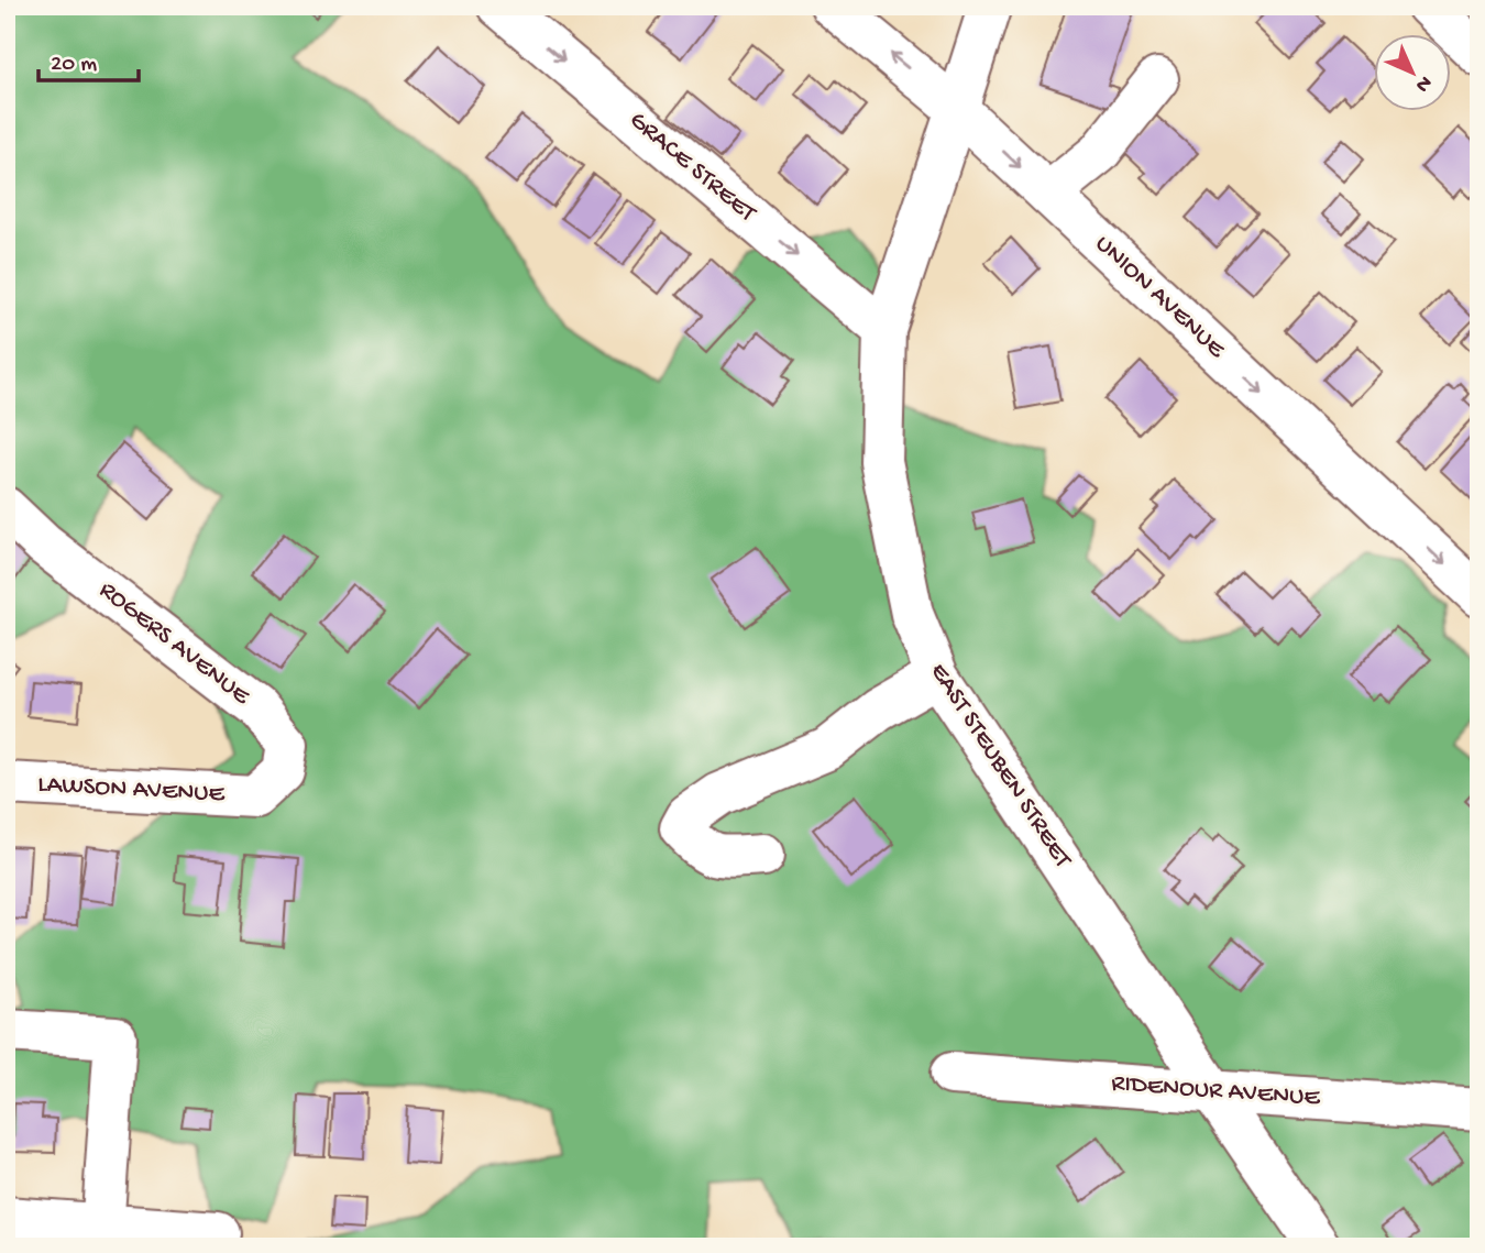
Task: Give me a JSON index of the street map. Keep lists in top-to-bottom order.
{
  "streets": {
    "street": [
      "GRACE STREET",
      "UNION AVENUE",
      "ROGERS AVENUE",
      "EAST STEUBEN STREET",
      "LAWSON AVENUE",
      "RIDENOUR AVENUE"
    ]
  },
  "crossings": [
    ["GRACE STREET", "EAST STEUBEN STREET"],
    ["UNION AVENUE", "EAST STEUBEN STREET"],
    ["ROGERS AVENUE", "LAWSON AVENUE"],
    ["EAST STEUBEN STREET", "RIDENOUR AVENUE"]
  ],
  "one_way": ["GRACE STREET"],
  "scale_bar": "20 m",
  "north": "bottom right"
}
